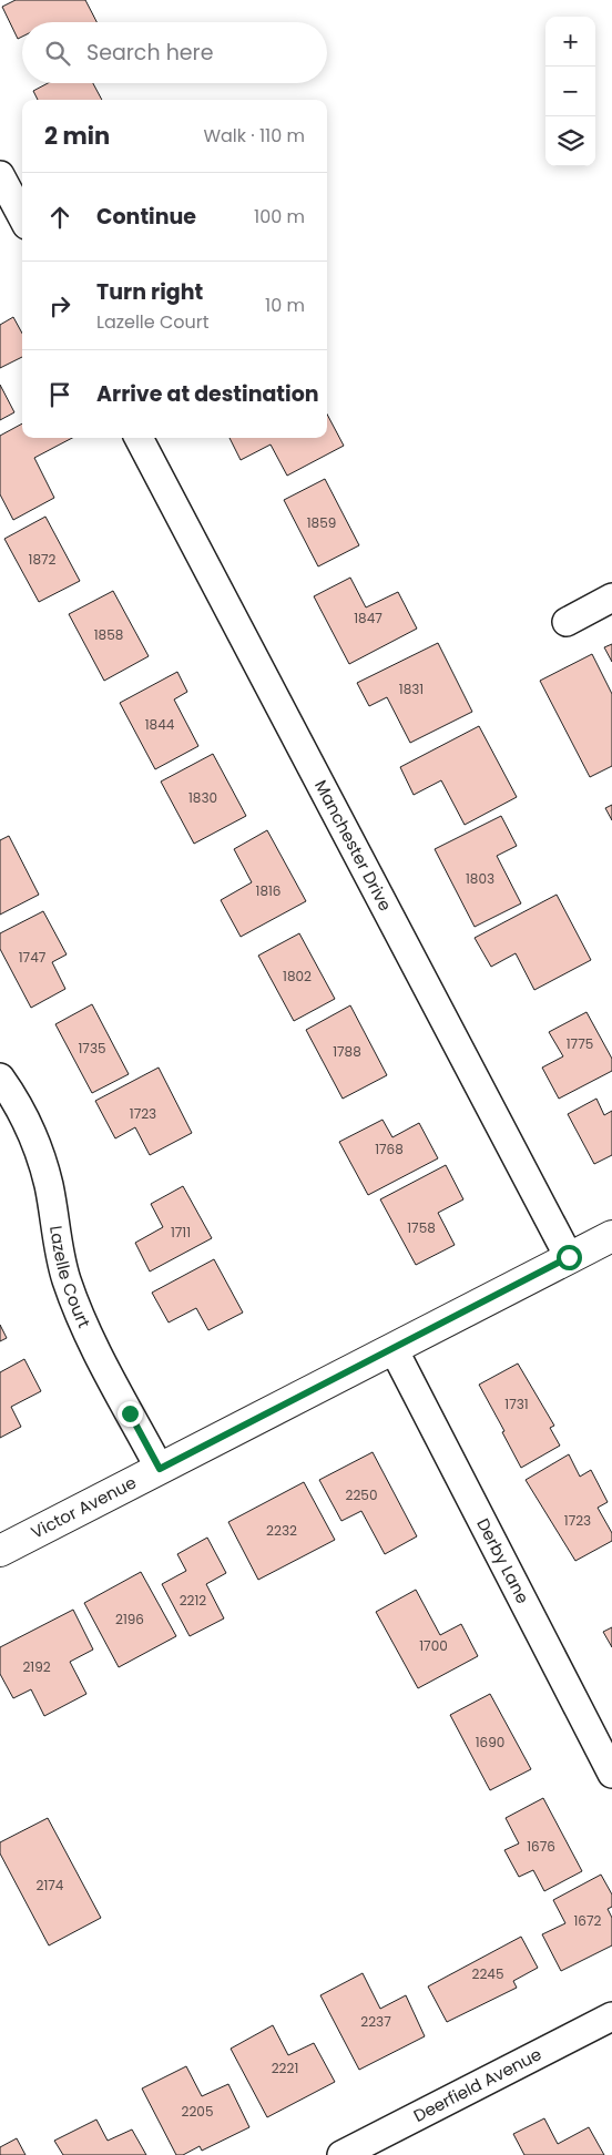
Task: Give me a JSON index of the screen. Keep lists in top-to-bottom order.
{
  "streets": {
    "main road": ["Victor Avenue"],
    "street": [
      "Manchester Drive",
      "Lazelle Court",
      "Derby Lane",
      "Deerfield Avenue"
    ]
  },
  "crossings": [
    ["Manchester Drive", "Victor Avenue"],
    ["Lazelle Court", "Victor Avenue"],
    ["Victor Avenue", "Derby Lane"]
  ],
  "house_numbers": [
    "1859",
    "1872",
    "1847",
    "1858",
    "1831",
    "1844",
    "1830",
    "1803",
    "1816",
    "1747",
    "1802",
    "1775",
    "1735",
    "1788",
    "1723",
    "1768",
    "1758",
    "1711",
    "1731",
    "2250",
    "1723",
    "2232",
    "2212",
    "2196",
    "1700",
    "2192",
    "1690",
    "1676",
    "2174",
    "1672",
    "2245",
    "2237",
    "2221",
    "2205"
  ],
  "page": {
    "map_buttons": ["+", "−"],
    "search": "Search here",
    "heading": ["2 min", "Walk · 110 m"],
    "list": [
      ["Continue", "100 m"],
      ["Turn right", "Lazelle Court", "10 m"],
      "Arrive at destination"
    ]
  }
}
